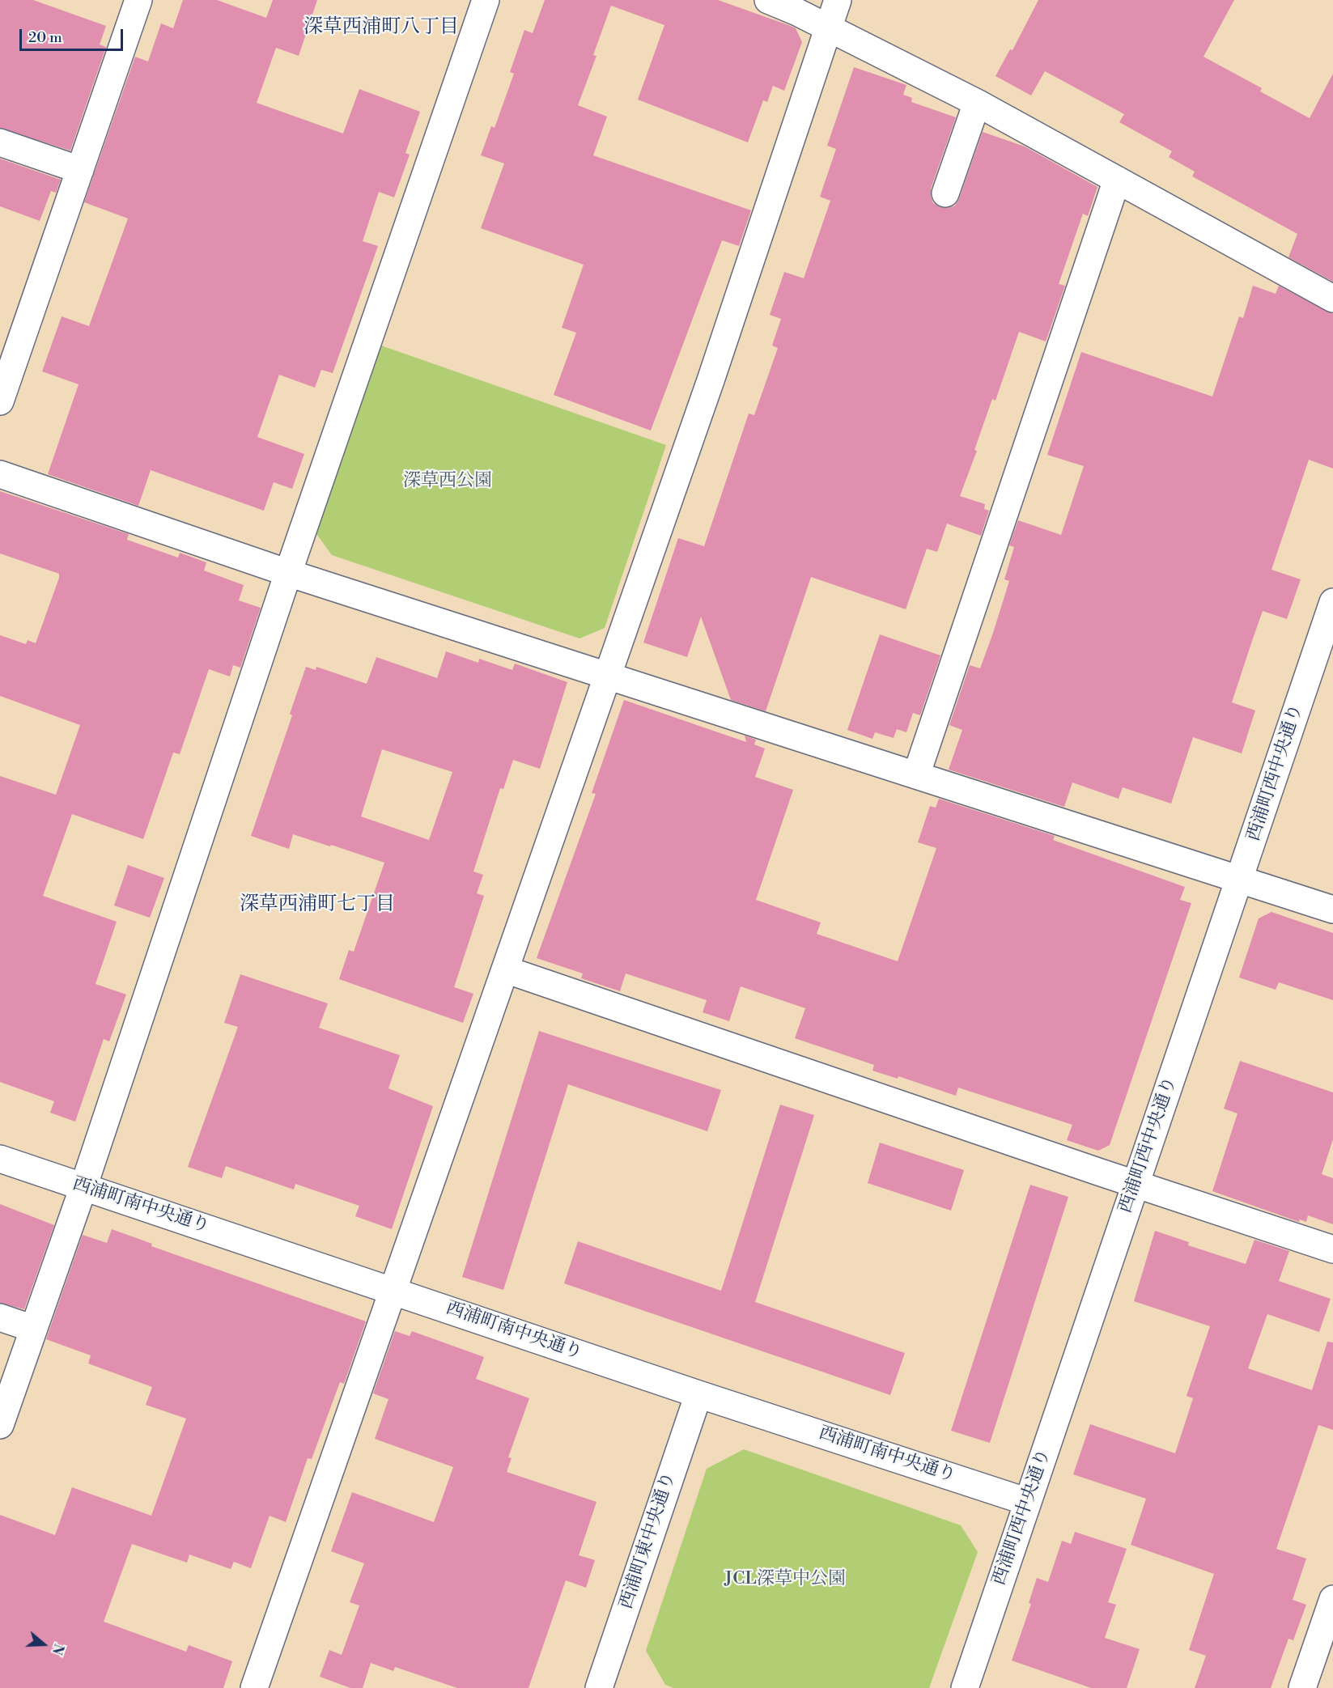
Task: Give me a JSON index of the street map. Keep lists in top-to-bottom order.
{
  "streets": {
    "street": ["西浦町西中央通り", "西浦町南中央通り", "西浦町東中央通り"]
  },
  "crossings": [
    ["西浦町西中央通り", "西浦町南中央通り"],
    ["西浦町南中央通り", "西浦町東中央通り"]
  ],
  "districts": ["深草西浦町八丁目", "深草西浦町七丁目"],
  "parks": ["深草西公園", "JCL深草中公園"],
  "scale_bar": "20 m",
  "north": "right"
}
